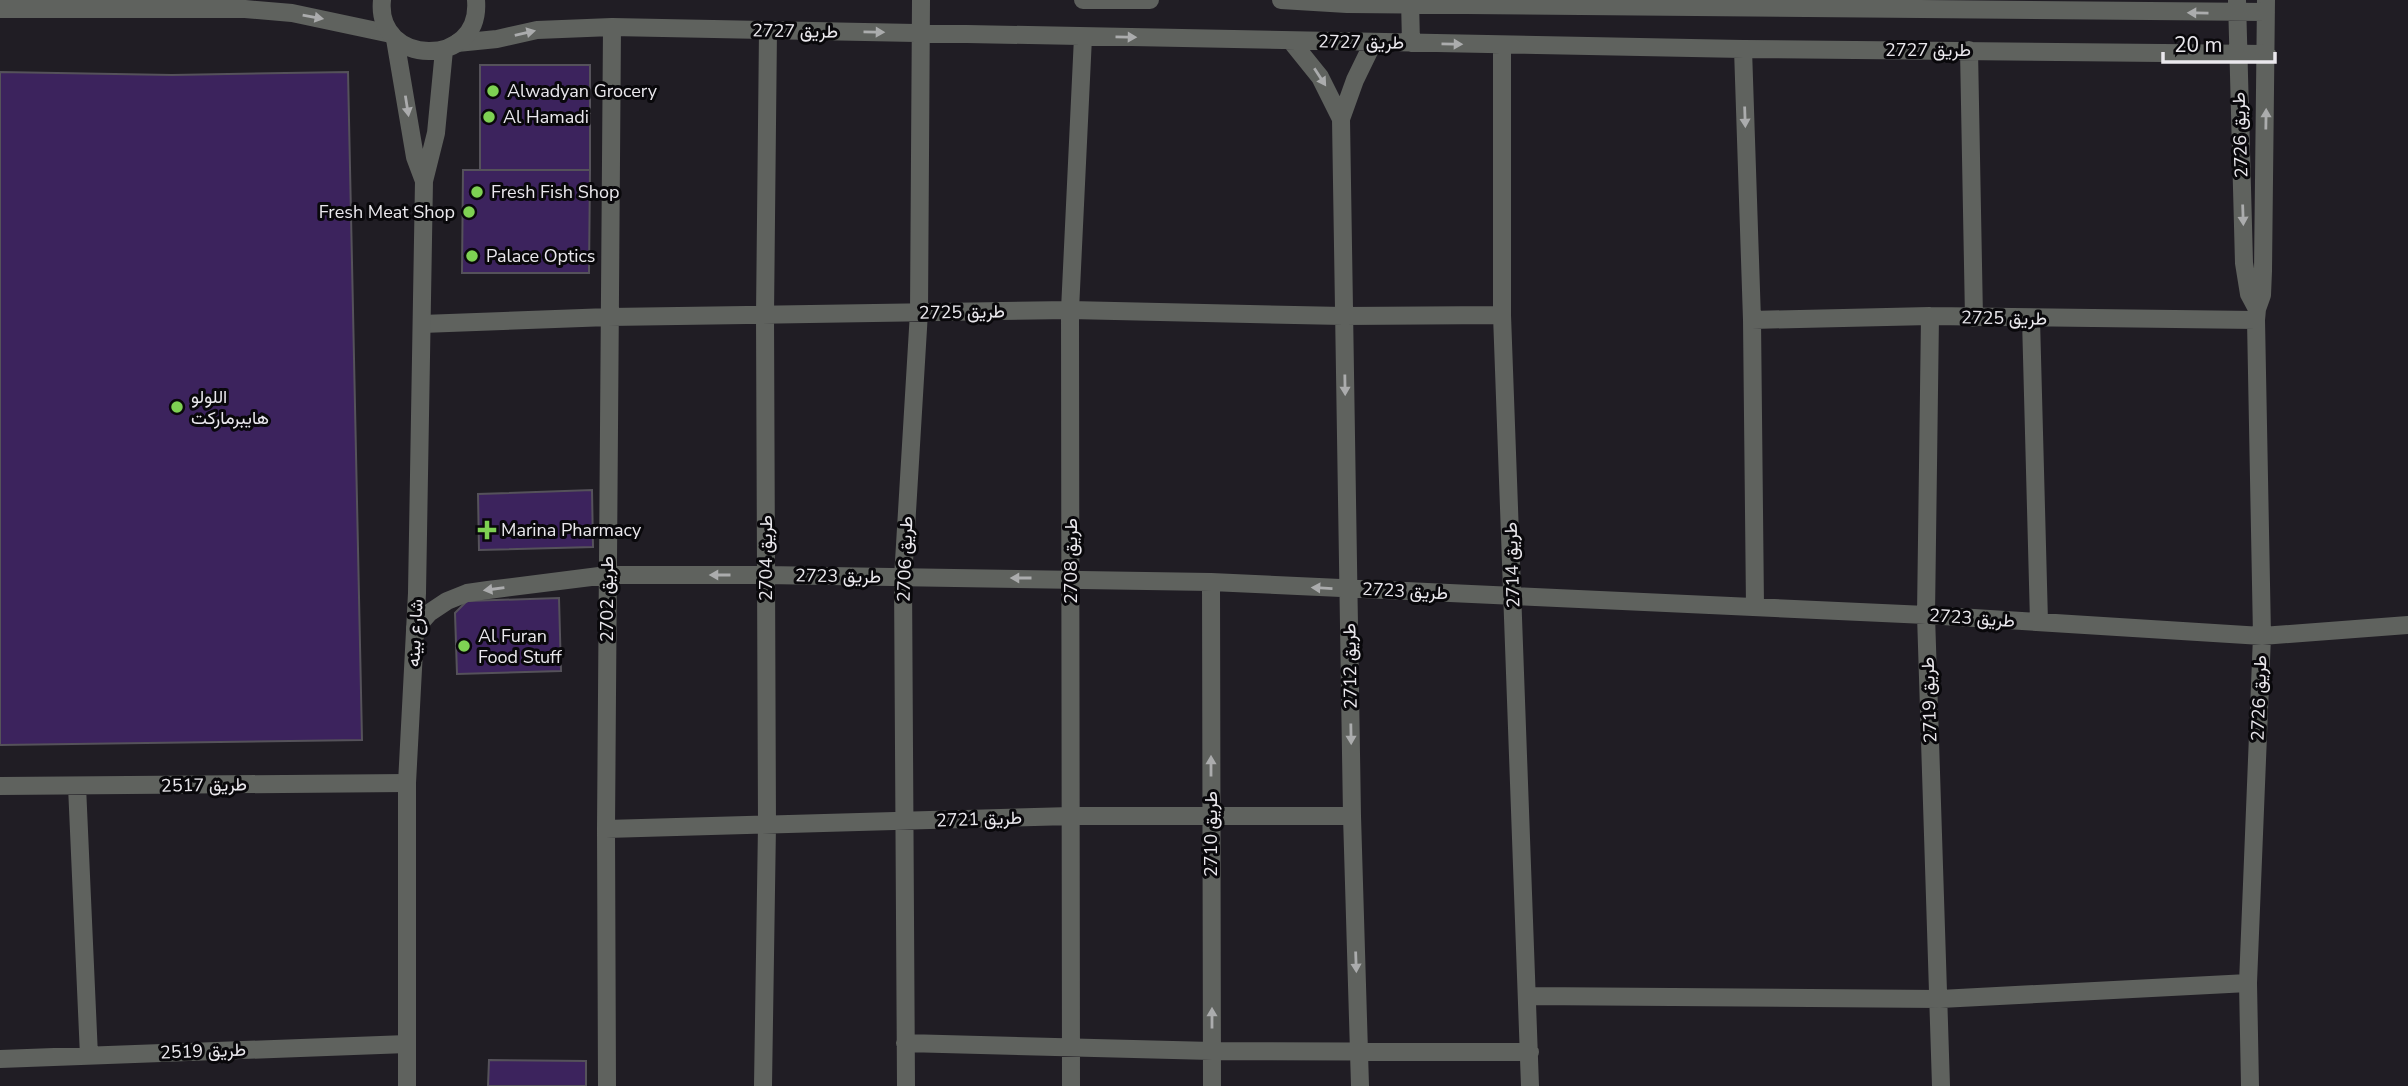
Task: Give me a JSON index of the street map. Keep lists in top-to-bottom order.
{
  "streets": {
    "street": [
      "طريق 2727",
      "طريق 2726",
      "طريق 2725",
      "طريق 2704",
      "طريق 2706",
      "طريق 2708",
      "طريق 2714",
      "طريق 2723",
      "طريق 2702",
      "شارع بينه",
      "طريق 2712",
      "طريق 2719",
      "طريق 2517",
      "طريق 2721",
      "طريق 2710",
      "طريق 2519"
    ]
  },
  "crossings": [
    ["طريق 2727", "طريق 2726"],
    ["طريق 2727", "طريق 2704"],
    ["طريق 2727", "طريق 2706"],
    ["طريق 2727", "طريق 2708"],
    ["طريق 2727", "طريق 2714"],
    ["طريق 2727", "طريق 2702"],
    ["طريق 2727", "شارع بينه"],
    ["طريق 2727", "طريق 2712"],
    ["طريق 2726", "طريق 2725"],
    ["طريق 2726", "طريق 2723"],
    ["طريق 2725", "طريق 2704"],
    ["طريق 2725", "طريق 2706"],
    ["طريق 2725", "طريق 2708"],
    ["طريق 2725", "طريق 2714"],
    ["طريق 2725", "طريق 2702"],
    ["طريق 2725", "شارع بينه"],
    ["طريق 2725", "طريق 2712"],
    ["طريق 2725", "طريق 2719"],
    ["طريق 2704", "طريق 2723"],
    ["طريق 2704", "طريق 2721"],
    ["طريق 2706", "طريق 2723"],
    ["طريق 2706", "طريق 2721"],
    ["طريق 2708", "طريق 2723"],
    ["طريق 2708", "طريق 2721"],
    ["طريق 2714", "طريق 2723"],
    ["طريق 2723", "طريق 2702"],
    ["طريق 2723", "شارع بينه"],
    ["طريق 2723", "طريق 2712"],
    ["طريق 2723", "طريق 2719"],
    ["طريق 2723", "طريق 2710"],
    ["طريق 2702", "طريق 2721"],
    ["شارع بينه", "طريق 2517"],
    ["شارع بينه", "طريق 2519"],
    ["طريق 2712", "طريق 2721"],
    ["طريق 2721", "طريق 2710"]
  ],
  "one_way": ["طريق 2727", "طريق 2712", "طريق 2710"],
  "places": {
    "other": [
      "Alwadyan Grocery",
      "Al Hamadi",
      "Fresh Fish Shop",
      "Fresh Meat Shop",
      "Palace Optics",
      "اللولو هايبرماركت",
      "Al Furan Food Stuff"
    ],
    "health": ["Marina Pharmacy"]
  },
  "scale_bar": "20 m"
}
